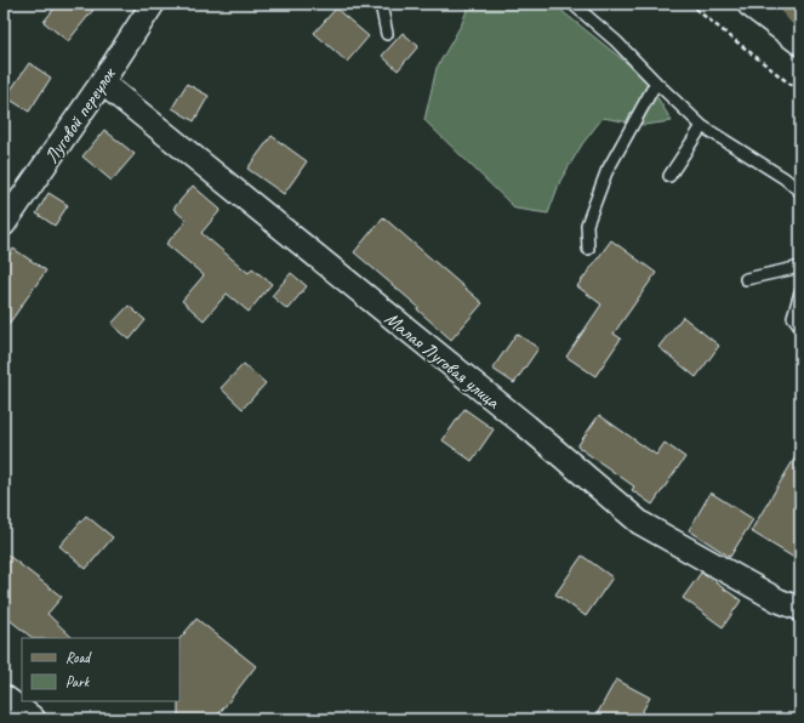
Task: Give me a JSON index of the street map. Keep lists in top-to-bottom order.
{
  "streets": {
    "street": ["Луговой переулок", "Малая Луговая улица"]
  },
  "crossings": [
    ["Луговой переулок", "Малая Луговая улица"]
  ],
  "legend": ["Road", "Park"]
}
